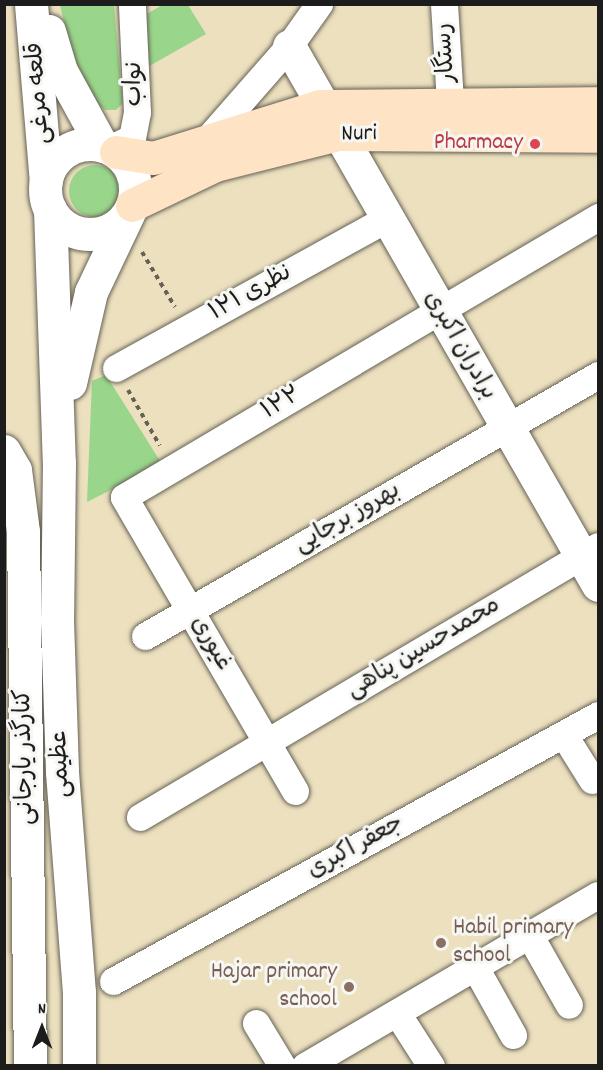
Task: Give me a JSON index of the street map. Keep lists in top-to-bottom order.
{
  "streets": {
    "main road": ["Nuri"],
    "street": [
      "رستگار",
      "نواب",
      "قلعه مرغی",
      "نظری ۱۲۱",
      "برادران اکبری",
      "۱۲۲",
      "بهروز برجایی",
      "غیوری",
      "محمدحسین پناهی",
      "کنارگذر یارجانی",
      "عظیمی",
      "جعفر اکبری"
    ]
  },
  "crossings": [
    ["رستگار", "Nuri"],
    ["نواب", "قلعه مرغی"],
    ["نواب", "Nuri"],
    ["قلعه مرغی", "Nuri"],
    ["قلعه مرغی", "عظیمی"],
    ["Nuri", "برادران اکبری"],
    ["نظری ۱۲۱", "برادران اکبری"],
    ["برادران اکبری", "۱۲۲"],
    ["برادران اکبری", "بهروز برجایی"],
    ["برادران اکبری", "محمدحسین پناهی"],
    ["۱۲۲", "غیوری"],
    ["بهروز برجایی", "غیوری"],
    ["غیوری", "محمدحسین پناهی"]
  ],
  "places": ["Pharmacy", "Habil primary school", "Hajar primary school"],
  "north": "top"
}
